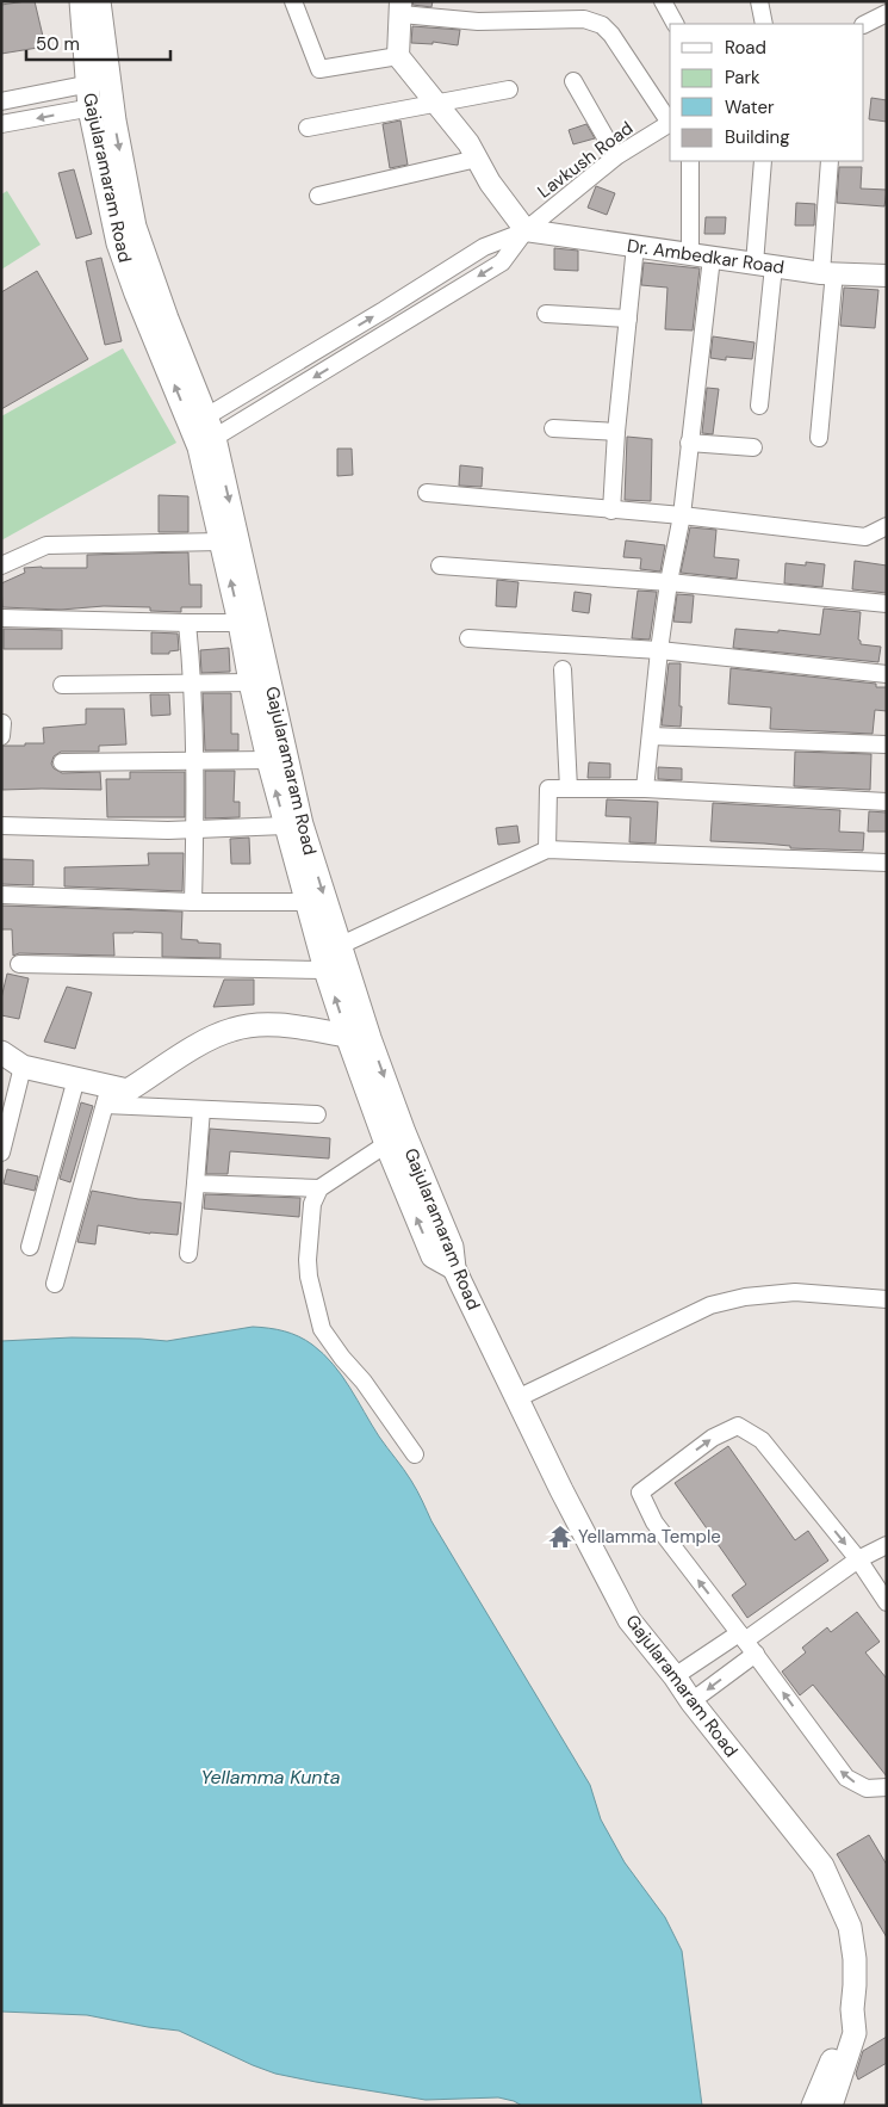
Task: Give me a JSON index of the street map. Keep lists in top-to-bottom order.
{
  "streets": {
    "main road": ["Gajularamaram Road"],
    "street": ["Lavkush Road", "Dr. Ambedkar Road"]
  },
  "crossings": [
    ["Lavkush Road", "Dr. Ambedkar Road"]
  ],
  "water": ["Yellamma Kunta"],
  "places": {
    "temple": ["Yellamma Temple"]
  },
  "legend": [
    "Road",
    "Park",
    "Water",
    "Building"
  ],
  "scale_bar": "50 m"
}
